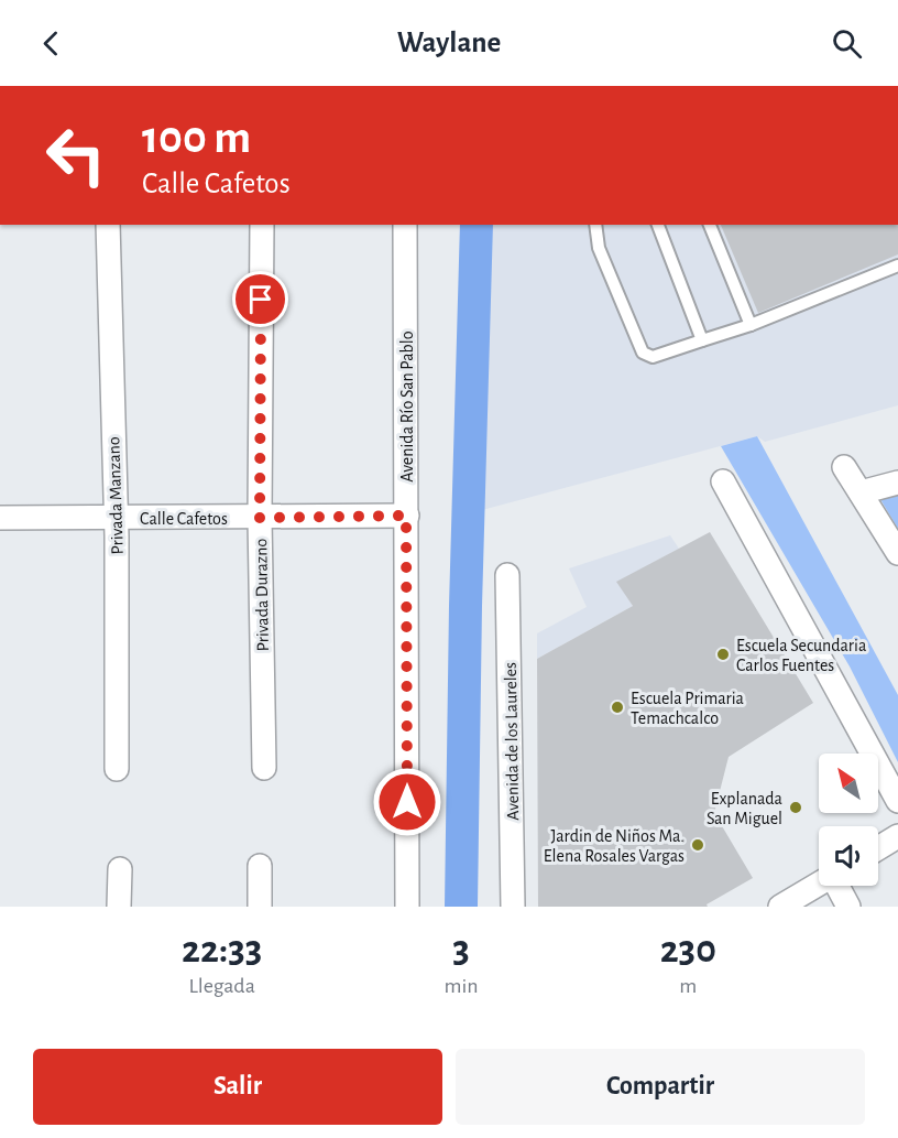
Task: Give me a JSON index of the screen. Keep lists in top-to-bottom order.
{
  "streets": {
    "street": [
      "Avenida Río San Pablo",
      "Privada Manzano",
      "Calle Cafetos",
      "Privada Durazno",
      "Avenida de los Laureles"
    ]
  },
  "crossings": [
    ["Avenida Río San Pablo", "Calle Cafetos"],
    ["Privada Manzano", "Calle Cafetos"],
    ["Calle Cafetos", "Privada Durazno"]
  ],
  "places": [
    "Escuela Secundaria Carlos Fuentes",
    "Escuela Primaria Temachcalco",
    "Explanada San Miguel",
    "Jardin de Niños Ma. Elena Rosales Vargas"
  ],
  "north": "top left",
  "page": {
    "header": "Waylane",
    "turn": ["100 m", "Calle Cafetos"],
    "eta": [
      "22:33",
      "Llegada",
      "3",
      "min",
      "230",
      "m"
    ],
    "buttons": ["Salir", "Compartir"]
  }
}
